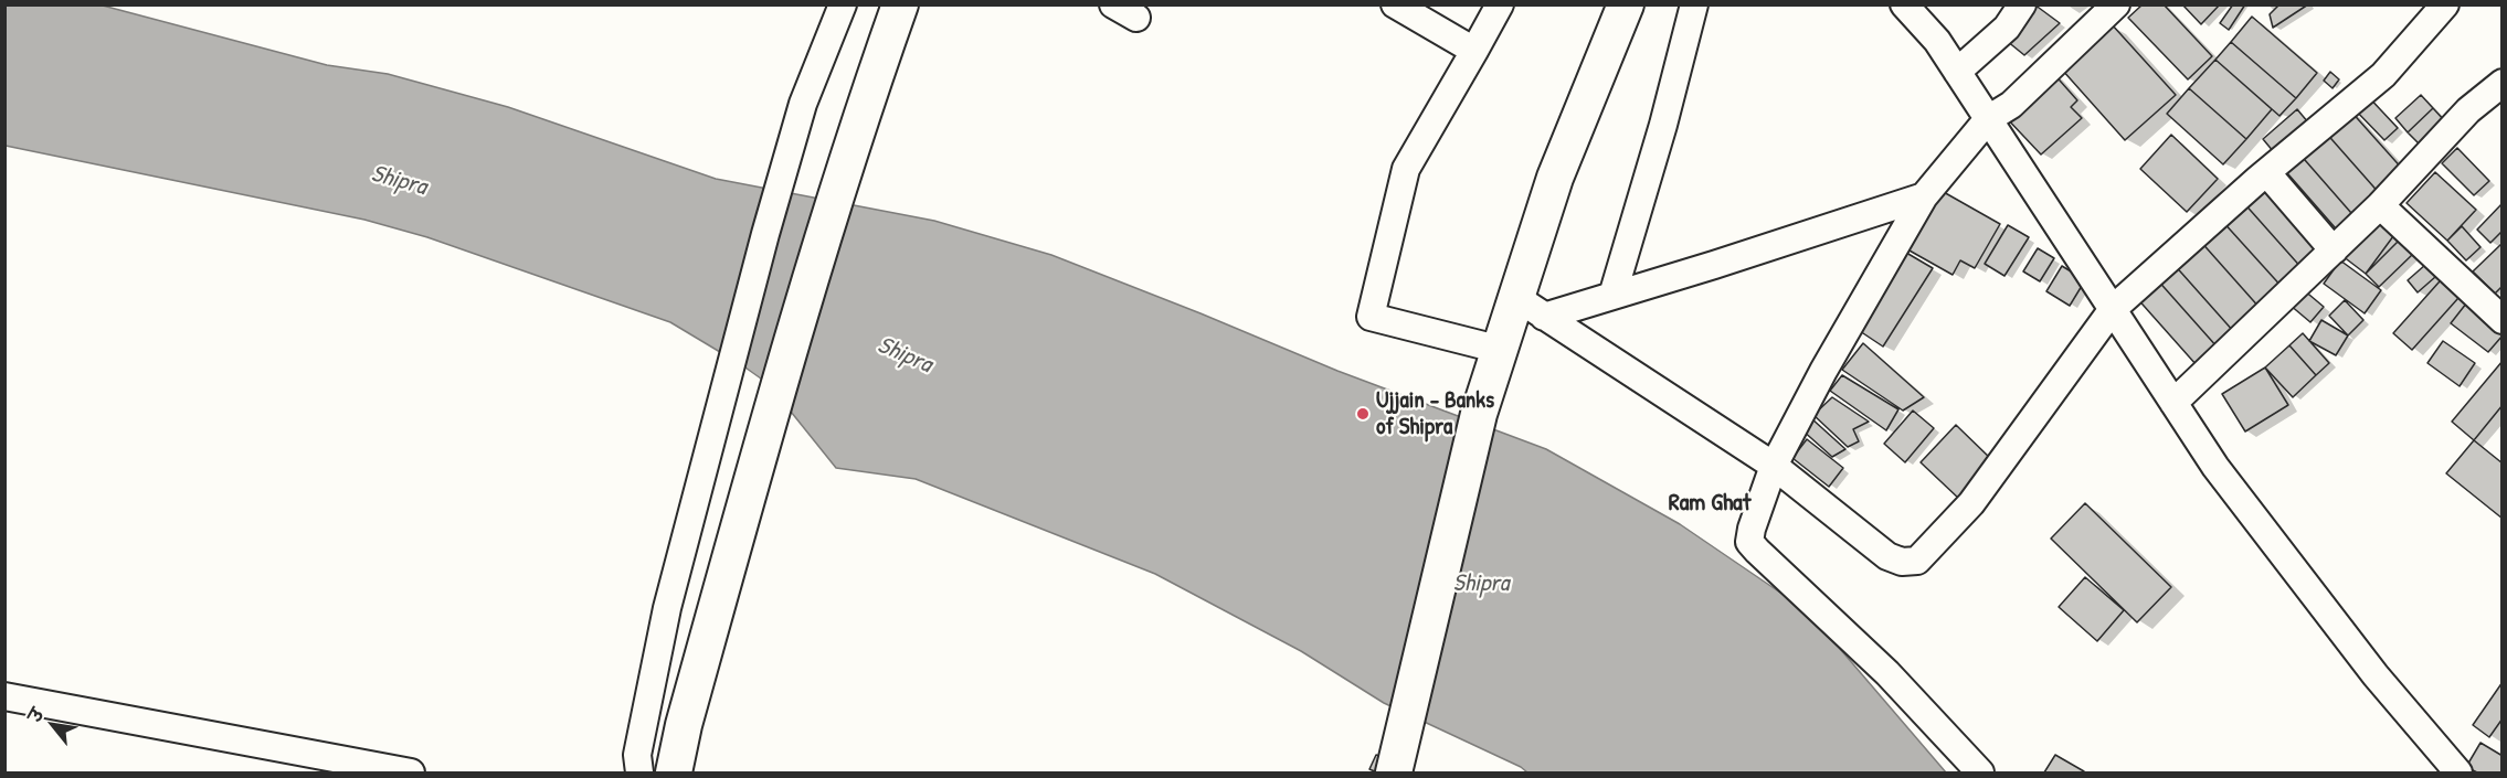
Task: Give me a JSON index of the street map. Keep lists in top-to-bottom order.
{
  "districts": ["Ram Ghat"],
  "water": ["Shipra"],
  "places": ["Ujjain - Banks of Shipra"],
  "north": "top left"
}
